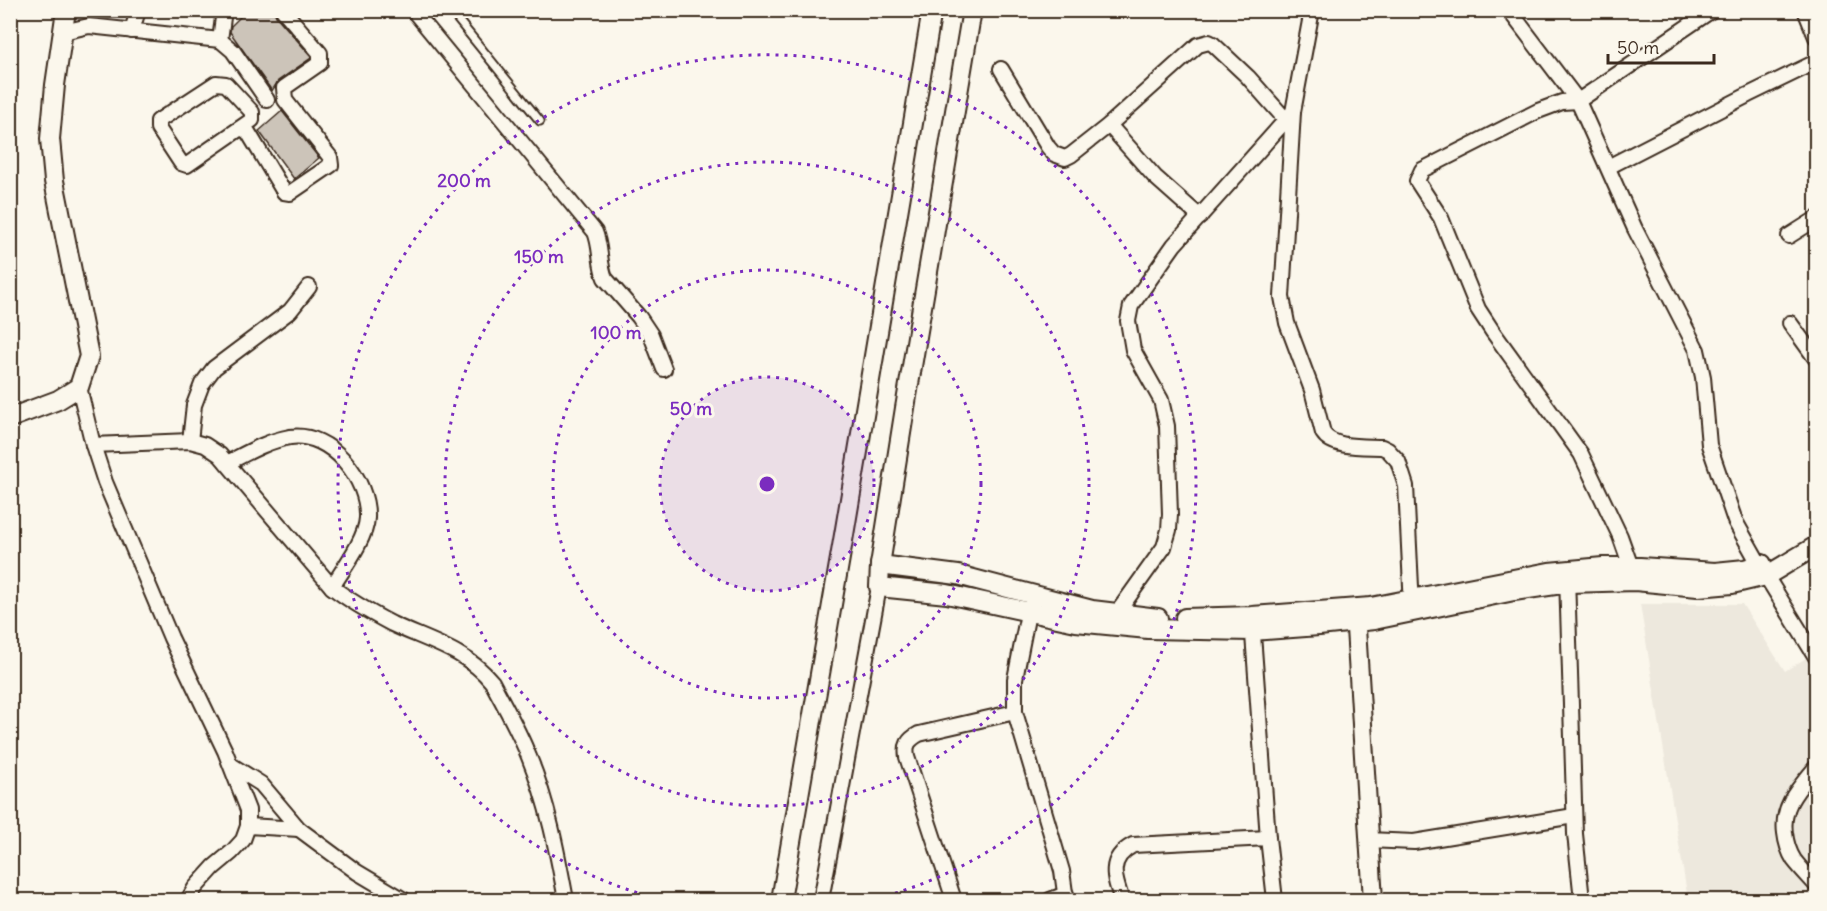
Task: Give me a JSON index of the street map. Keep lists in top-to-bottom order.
{
  "scale_bar": "50 m",
  "rings": [
    "200 m",
    "150 m",
    "100 m",
    "50 m"
  ]
}
